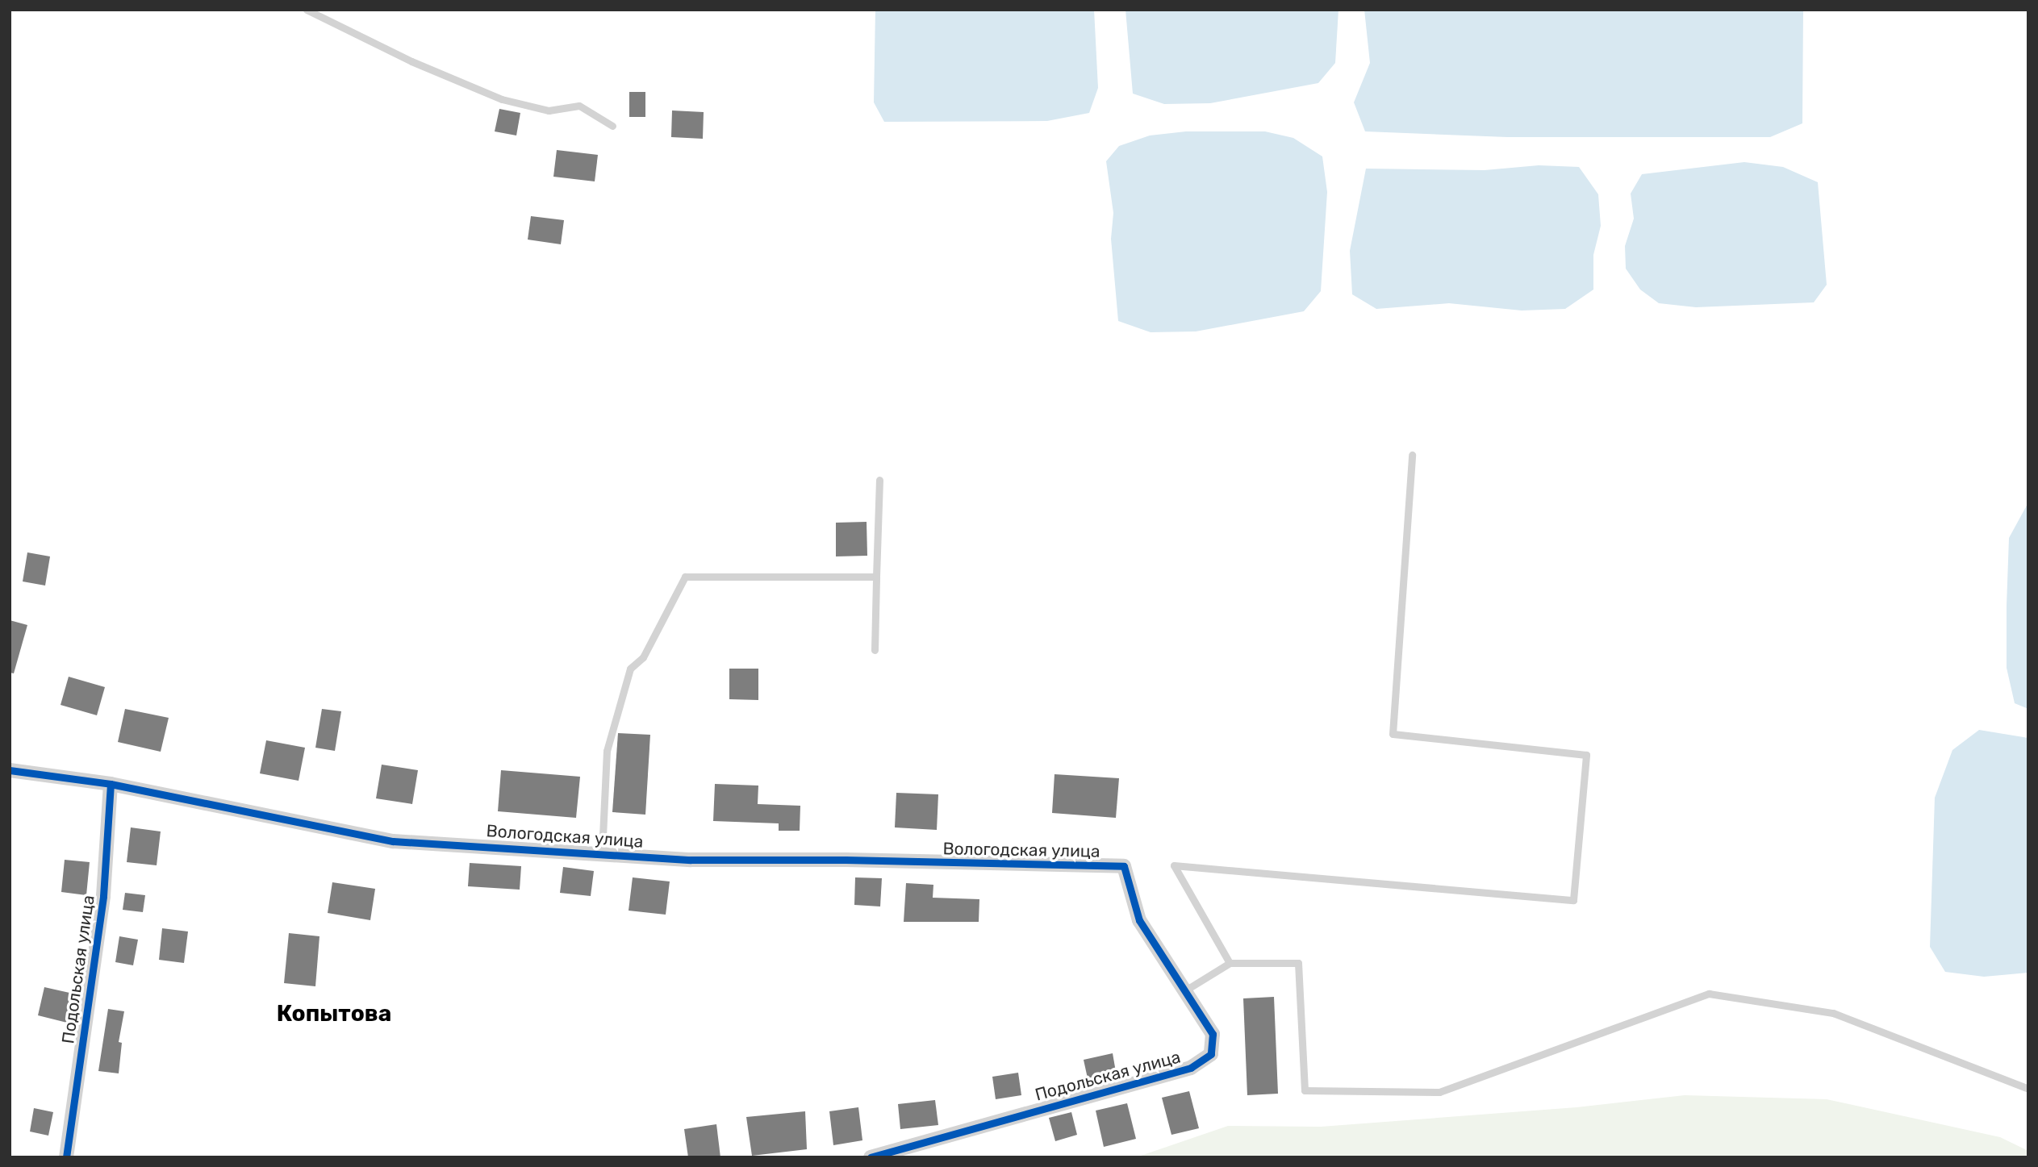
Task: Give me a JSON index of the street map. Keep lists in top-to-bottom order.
{
  "streets": {
    "street": ["Вологодская улица", "Подольская улица"]
  },
  "crossings": [
    ["Вологодская улица", "Подольская улица"]
  ],
  "districts": ["Копытова"]
}
